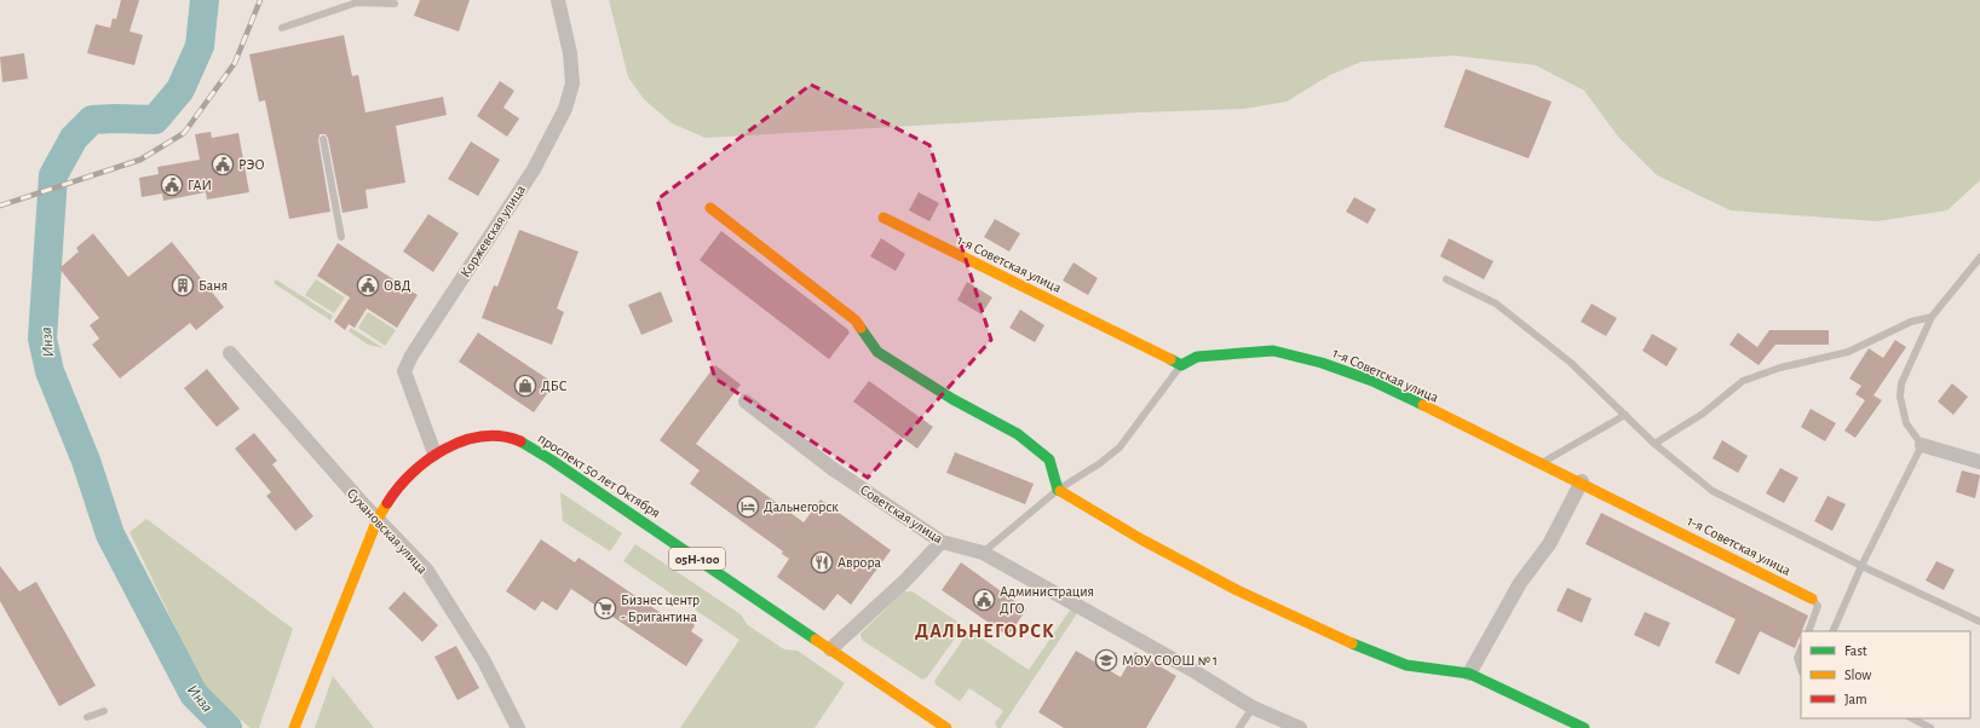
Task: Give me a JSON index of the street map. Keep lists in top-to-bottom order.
{
  "streets": {
    "street": [
      "Коржевская улица",
      "1-я Советская улица",
      "проспект 50 лет Октября",
      "Советская улица",
      "Сухановская улица",
      "05Н-100"
    ]
  },
  "crossings": [
    ["Коржевская улица", "проспект 50 лет Октября"],
    ["проспект 50 лет Октября", "Сухановская улица"]
  ],
  "districts": ["ДАЛЬНЕГОРСК"],
  "water": ["Инза"],
  "places": {
    "public building": [
      "РЭО",
      "ГАИ",
      "ОВД",
      "Администрация ДГО"
    ],
    "building": ["Баня"],
    "shop": ["ДБС"],
    "hotel": ["Дальнегорск"],
    "restaurant": ["Аврора"],
    "supermarket": ["Бизнес центр - Бригантина"],
    "school or university": ["МОУ СООШ № 1"]
  },
  "legend": ["Fast", "Slow", "Jam"]
}
